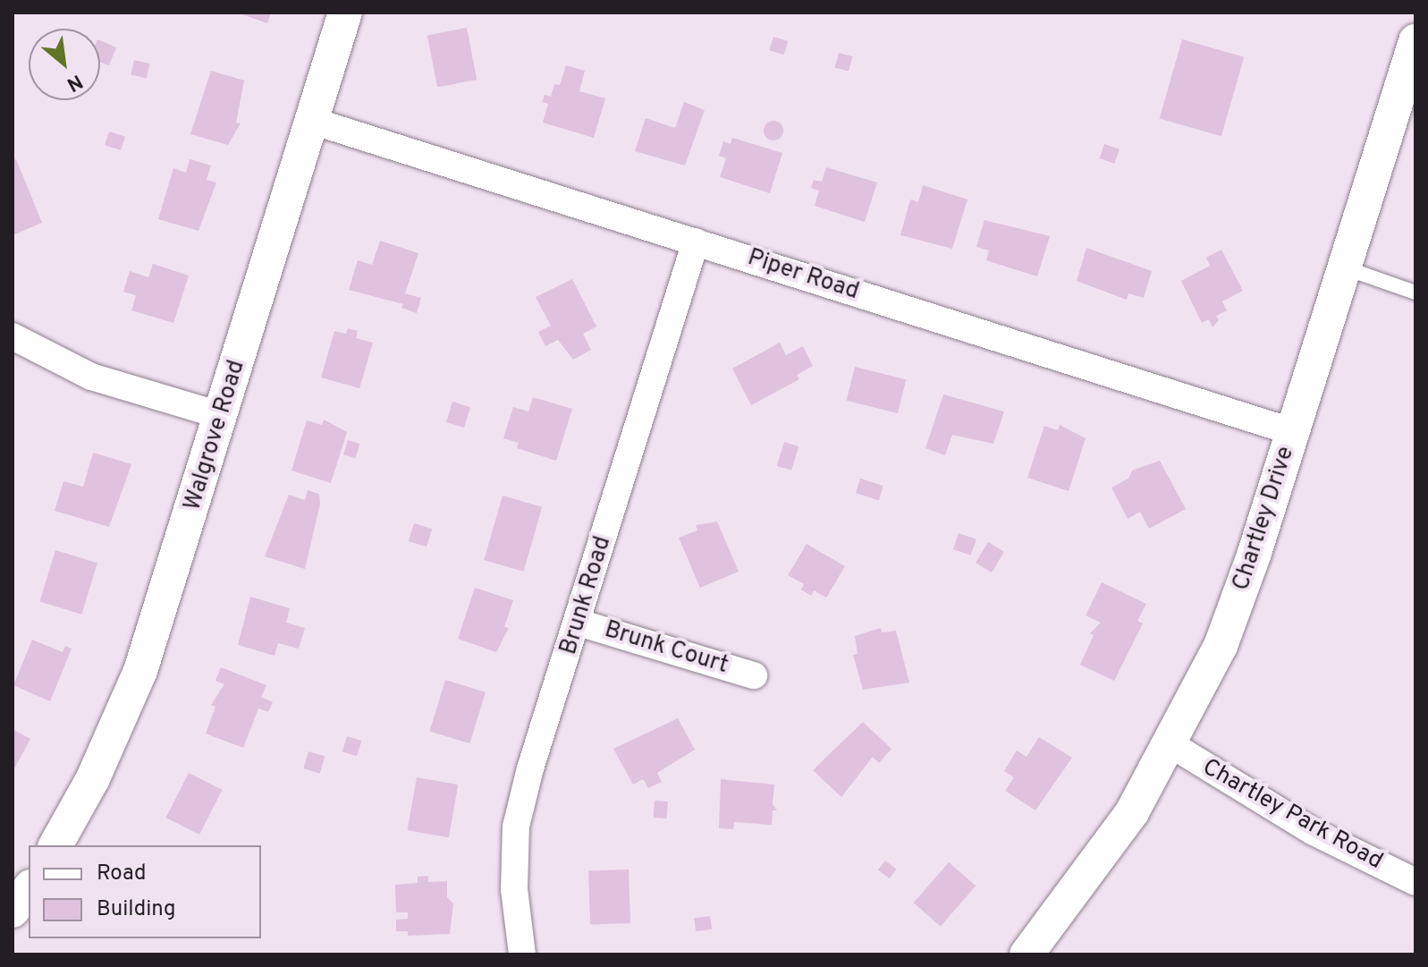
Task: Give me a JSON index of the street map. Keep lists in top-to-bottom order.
{
  "streets": {
    "street": [
      "Piper Road",
      "Walgrove Road",
      "Chartley Drive",
      "Brunk Road",
      "Brunk Court",
      "Chartley Park Road"
    ]
  },
  "crossings": [
    ["Piper Road", "Walgrove Road"],
    ["Piper Road", "Chartley Drive"],
    ["Piper Road", "Brunk Road"],
    ["Chartley Drive", "Chartley Park Road"],
    ["Brunk Road", "Brunk Court"]
  ],
  "legend": ["Road", "Building"],
  "north": "bottom right"
}
